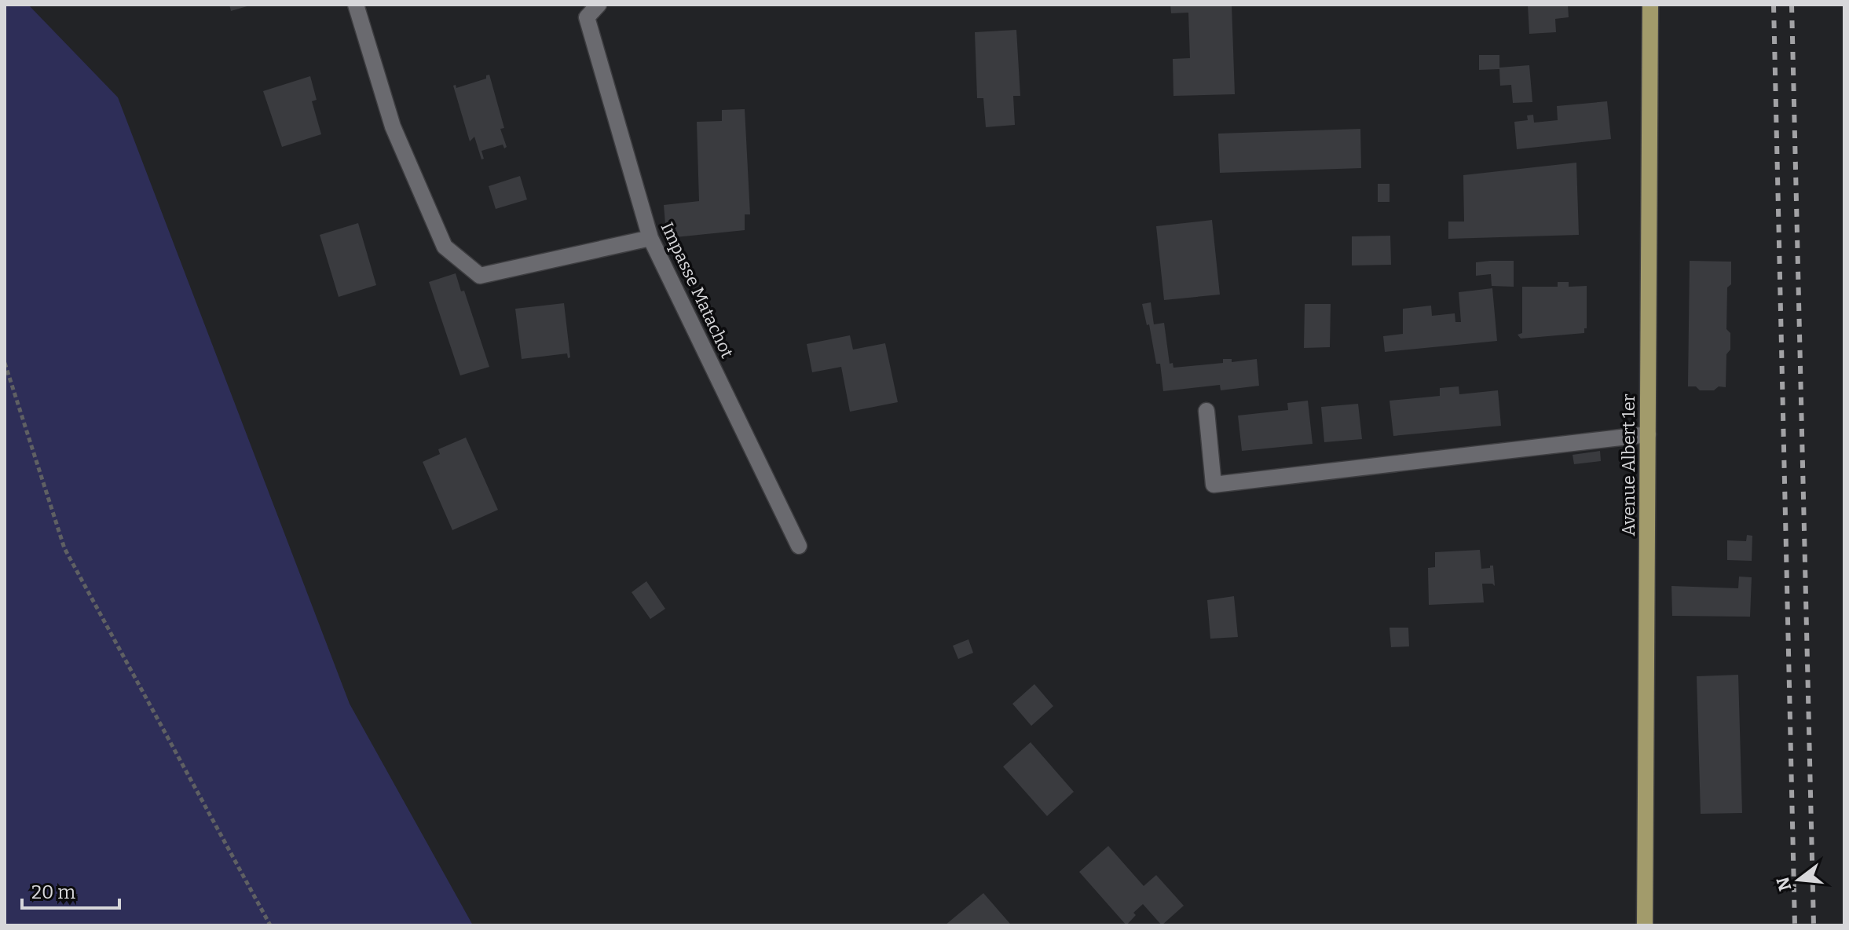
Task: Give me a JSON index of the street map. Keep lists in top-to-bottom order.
{
  "streets": {
    "main road": ["Avenue Albert 1er"],
    "street": ["Impasse Matachot"]
  },
  "scale_bar": "20 m",
  "north": "left"
}
